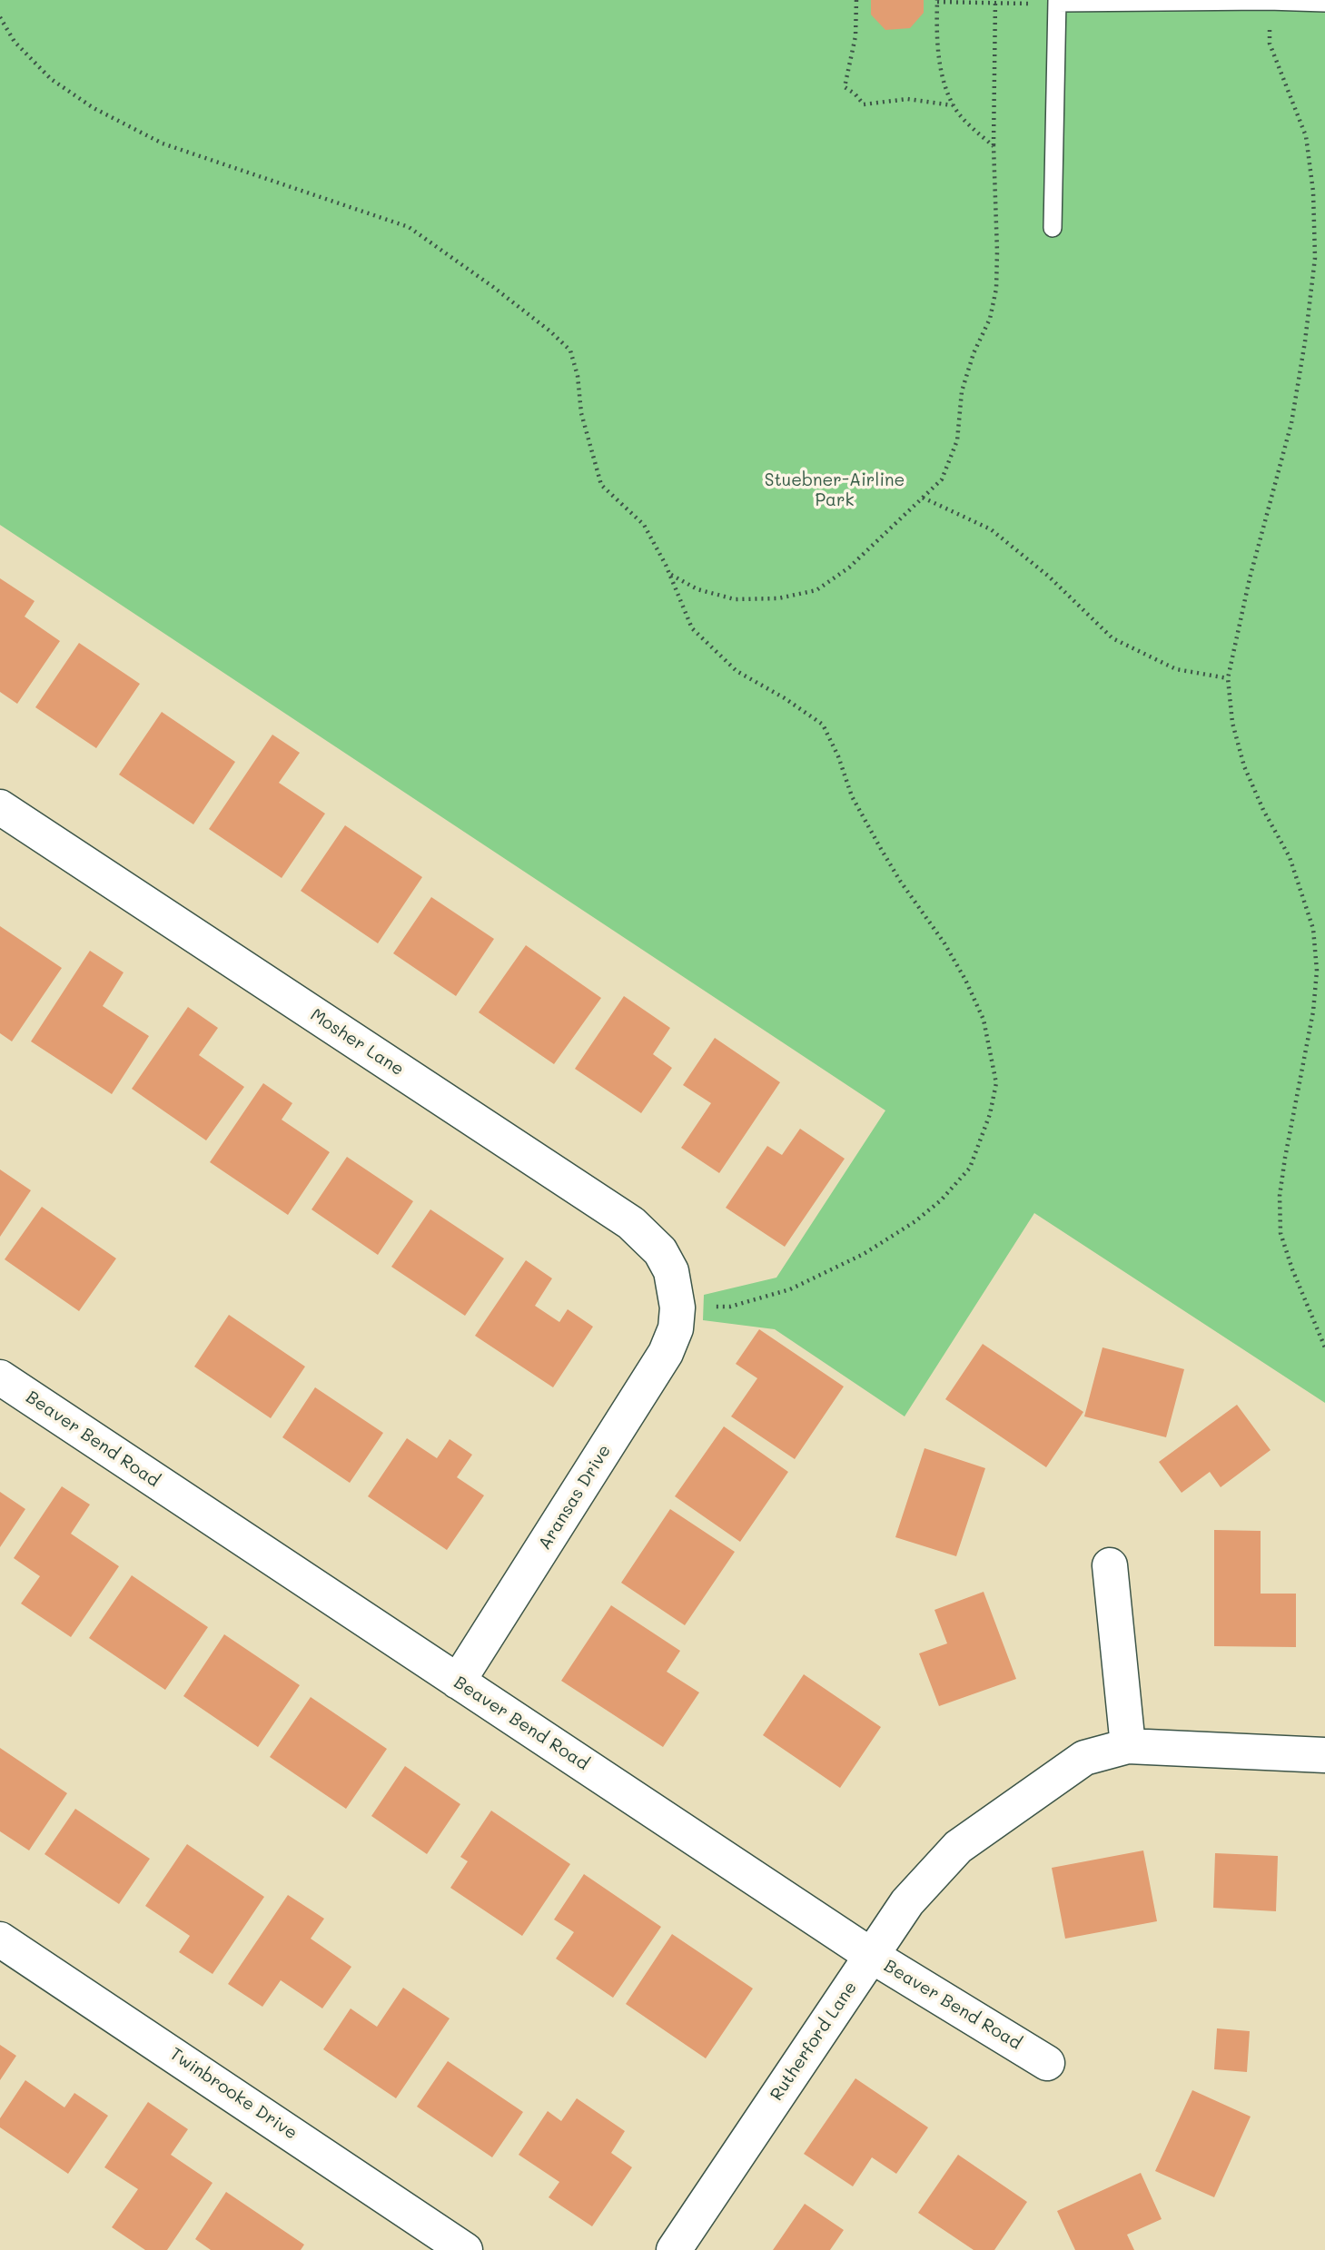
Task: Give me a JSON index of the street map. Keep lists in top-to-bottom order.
{
  "streets": {
    "street": [
      "Mosher Lane",
      "Beaver Bend Road",
      "Aransas Drive",
      "Rutherford Lane",
      "Twinbrooke Drive"
    ]
  },
  "crossings": [
    ["Mosher Lane", "Aransas Drive"],
    ["Beaver Bend Road", "Aransas Drive"],
    ["Beaver Bend Road", "Rutherford Lane"]
  ],
  "parks": ["Stuebner-Airline Park"]
}
